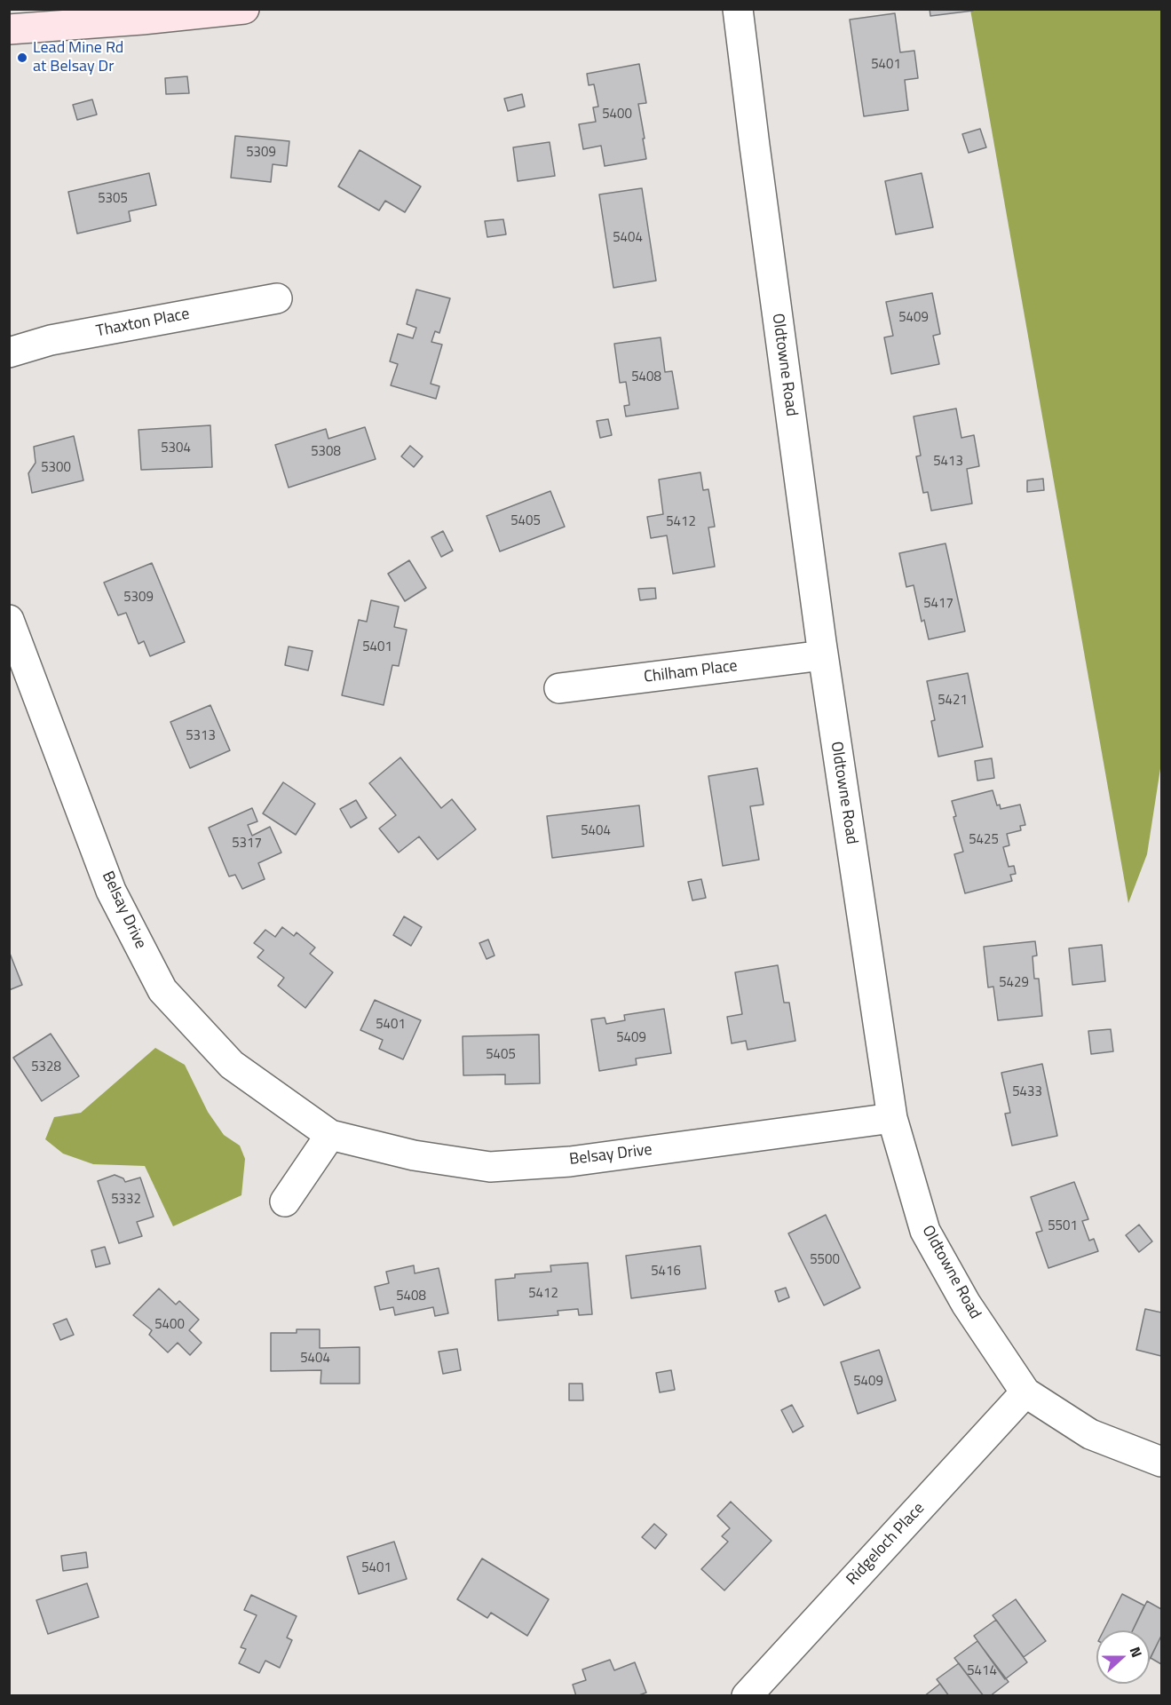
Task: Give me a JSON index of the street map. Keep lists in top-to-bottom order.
{
  "streets": {
    "street": [
      "Thaxton Place",
      "Oldtowne Road",
      "Chilham Place",
      "Belsay Drive",
      "Ridgeloch Place"
    ]
  },
  "crossings": [
    ["Oldtowne Road", "Chilham Place"],
    ["Oldtowne Road", "Belsay Drive"],
    ["Oldtowne Road", "Ridgeloch Place"]
  ],
  "places": ["Lead Mine Rd at Belsay Dr"],
  "house_numbers": [
    "5401",
    "5400",
    "5309",
    "5305",
    "5404",
    "5409",
    "5408",
    "5304",
    "5308",
    "5413",
    "5300",
    "5405",
    "5412",
    "5309",
    "5417",
    "5401",
    "5421",
    "5313",
    "5404",
    "5425",
    "5317",
    "5429",
    "5401",
    "5409",
    "5405",
    "5328",
    "5433",
    "5332",
    "5501",
    "5500",
    "5416",
    "5412",
    "5408",
    "5400",
    "5404",
    "5409",
    "5401",
    "5414"
  ],
  "north": "right"
}
